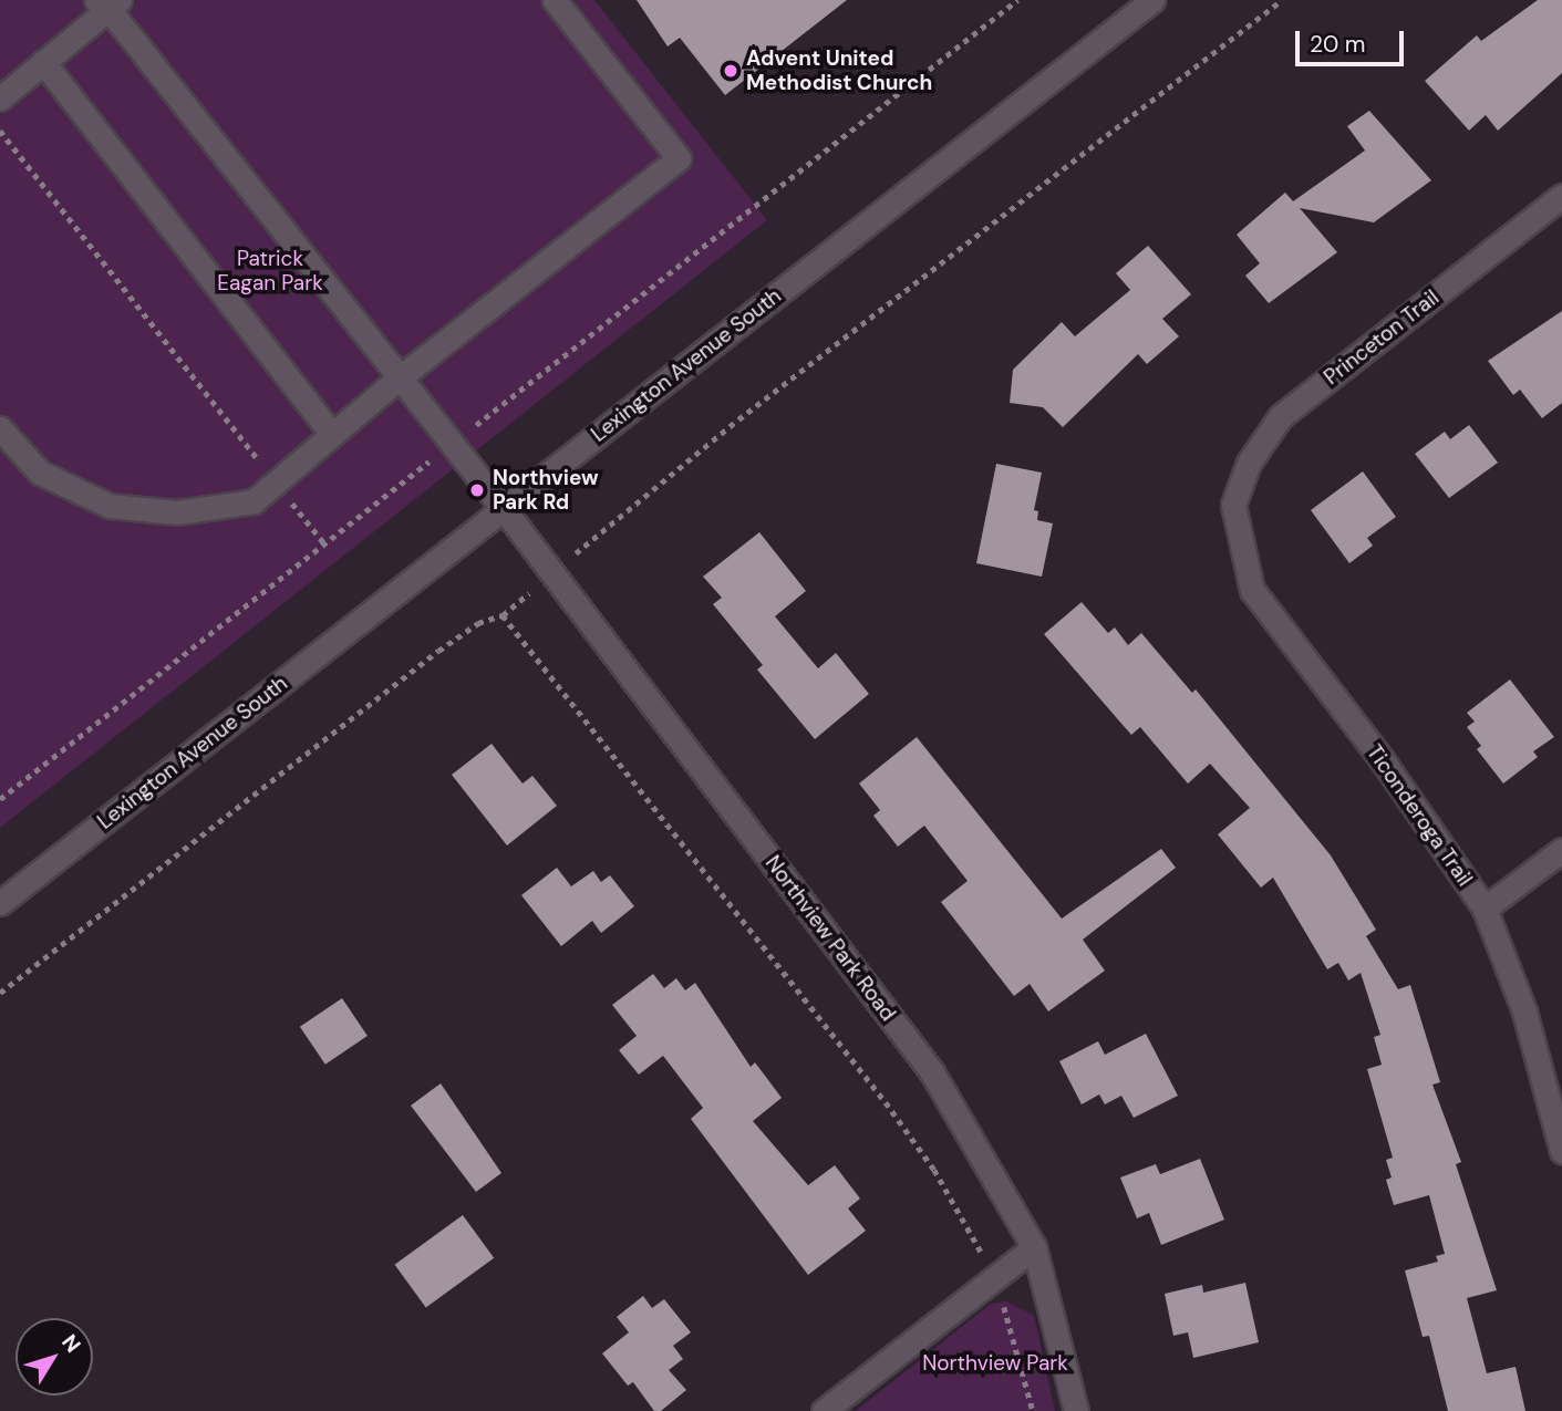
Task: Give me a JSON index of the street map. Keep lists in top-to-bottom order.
{
  "streets": {
    "street": [
      "Princeton Trail",
      "Lexington Avenue South",
      "Ticonderoga Trail",
      "Northview Park Road"
    ]
  },
  "crossings": [
    ["Princeton Trail", "Ticonderoga Trail"],
    ["Lexington Avenue South", "Northview Park Road"]
  ],
  "parks": ["Patrick Eagan Park", "Northview Park"],
  "places": ["Advent United Methodist Church", "Northview Park Rd"],
  "scale_bar": "20 m",
  "north": "top right"
}
